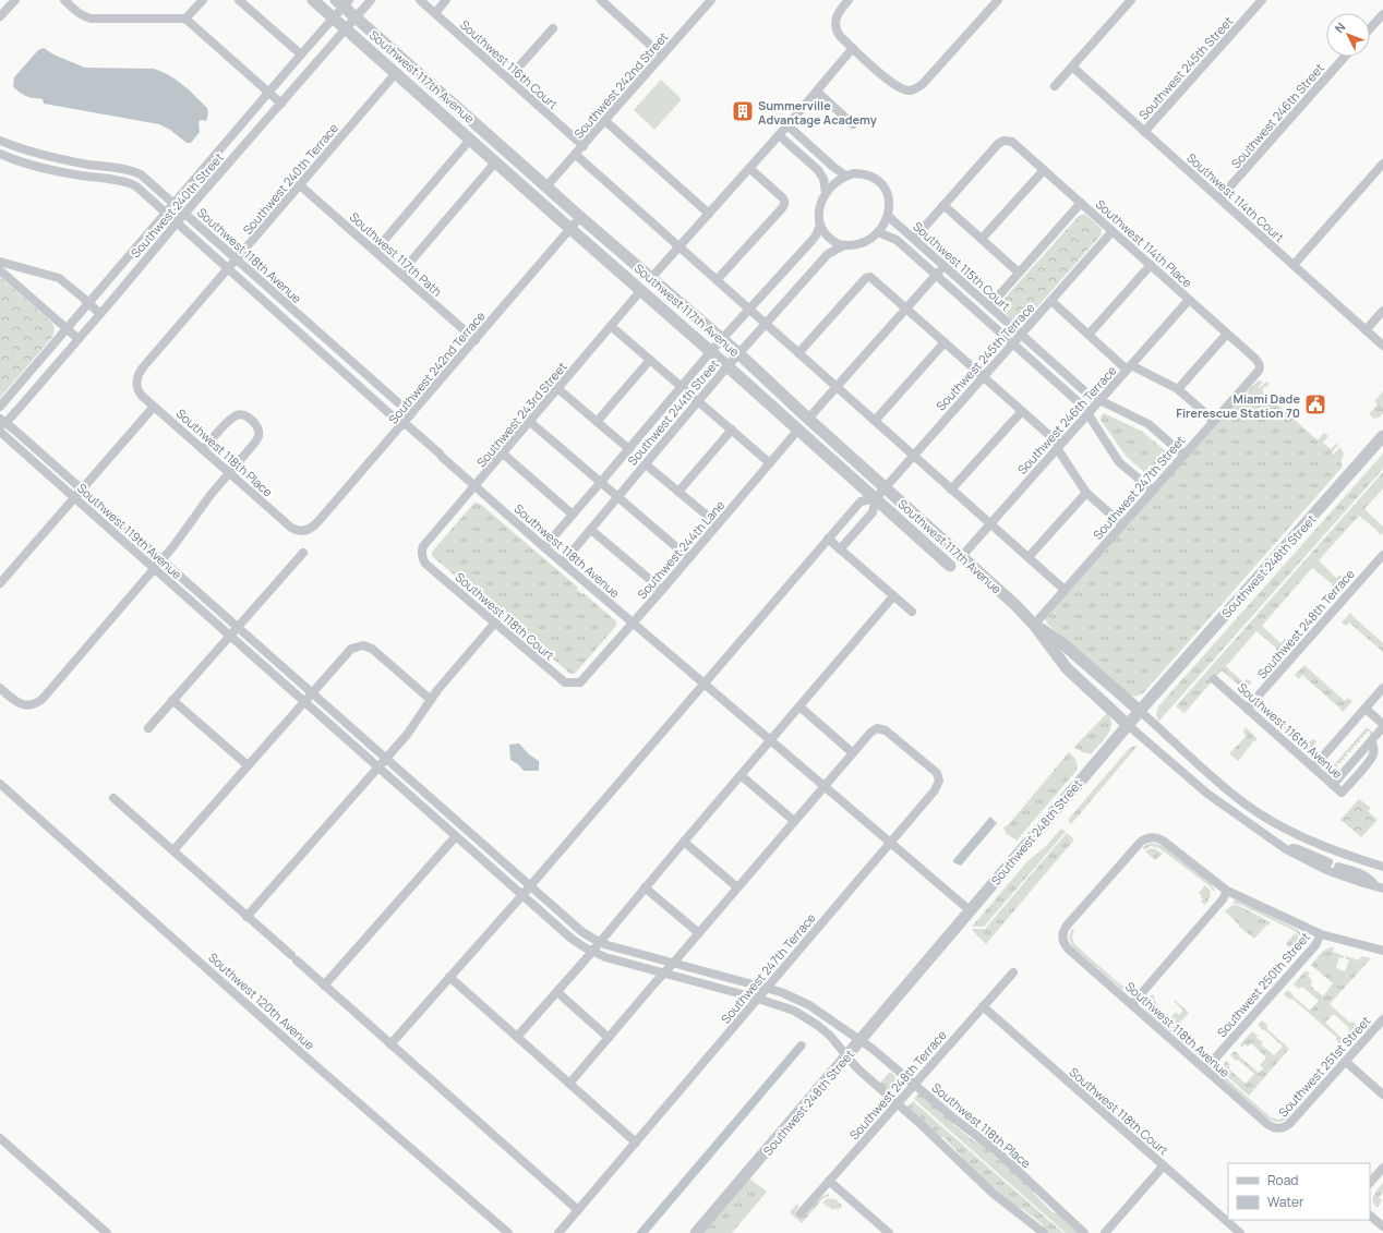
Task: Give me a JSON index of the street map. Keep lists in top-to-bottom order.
{
  "streets": {
    "street": [
      "Southwest 116th Court",
      "Southwest 245th Street",
      "Southwest 117th Avenue",
      "Southwest 242nd Street",
      "Southwest 246th Street",
      "Southwest 240th Terrace",
      "Southwest 114th Court",
      "Southwest 240th Street",
      "Southwest 114th Place",
      "Southwest 117th Path",
      "Southwest 118th Avenue",
      "Southwest 115th Court",
      "Southwest 245th Terrace",
      "Southwest 242nd Terrace",
      "Southwest 244th Street",
      "Southwest 243rd Street",
      "Southwest 246th Terrace",
      "Southwest 118th Place",
      "Southwest 247th Street",
      "Southwest 119th Avenue",
      "Southwest 244th Lane",
      "Southwest 248th Street",
      "Southwest 118th Court",
      "Southwest 248th Terrace",
      "Southwest 116th Avenue",
      "Southwest 247th Terrace",
      "Southwest 250th Street",
      "Southwest 120th Avenue",
      "Southwest 251st Street"
    ]
  },
  "crossings": [
    ["Southwest 116th Court", "Southwest 242nd Street"],
    ["Southwest 245th Street", "Southwest 114th Court"],
    ["Southwest 117th Avenue", "Southwest 242nd Street"],
    ["Southwest 117th Avenue", "Southwest 240th Terrace"],
    ["Southwest 117th Avenue", "Southwest 240th Street"],
    ["Southwest 117th Avenue", "Southwest 245th Terrace"],
    ["Southwest 117th Avenue", "Southwest 242nd Terrace"],
    ["Southwest 117th Avenue", "Southwest 244th Street"],
    ["Southwest 117th Avenue", "Southwest 243rd Street"],
    ["Southwest 117th Avenue", "Southwest 246th Terrace"],
    ["Southwest 117th Avenue", "Southwest 247th Street"],
    ["Southwest 117th Avenue", "Southwest 244th Lane"],
    ["Southwest 117th Avenue", "Southwest 248th Street"],
    ["Southwest 246th Street", "Southwest 114th Court"],
    ["Southwest 240th Terrace", "Southwest 117th Path"],
    ["Southwest 240th Terrace", "Southwest 118th Avenue"],
    ["Southwest 240th Terrace", "Southwest 118th Place"],
    ["Southwest 240th Street", "Southwest 118th Avenue"],
    ["Southwest 240th Street", "Southwest 118th Place"],
    ["Southwest 114th Place", "Southwest 245th Terrace"],
    ["Southwest 114th Place", "Southwest 246th Terrace"],
    ["Southwest 114th Place", "Southwest 247th Street"],
    ["Southwest 117th Path", "Southwest 242nd Terrace"],
    ["Southwest 118th Avenue", "Southwest 242nd Terrace"],
    ["Southwest 118th Avenue", "Southwest 244th Street"],
    ["Southwest 118th Avenue", "Southwest 243rd Street"],
    ["Southwest 118th Avenue", "Southwest 244th Lane"],
    ["Southwest 118th Avenue", "Southwest 248th Street"],
    ["Southwest 118th Avenue", "Southwest 247th Terrace"],
    ["Southwest 118th Avenue", "Southwest 250th Street"],
    ["Southwest 118th Avenue", "Southwest 251st Street"],
    ["Southwest 115th Court", "Southwest 245th Terrace"],
    ["Southwest 115th Court", "Southwest 244th Street"],
    ["Southwest 115th Court", "Southwest 246th Terrace"],
    ["Southwest 115th Court", "Southwest 247th Street"],
    ["Southwest 242nd Terrace", "Southwest 118th Place"],
    ["Southwest 243rd Street", "Southwest 118th Court"],
    ["Southwest 118th Place", "Southwest 248th Street"],
    ["Southwest 118th Place", "Southwest 248th Terrace"],
    ["Southwest 118th Place", "Southwest 247th Terrace"],
    ["Southwest 119th Avenue", "Southwest 248th Street"],
    ["Southwest 119th Avenue", "Southwest 247th Terrace"],
    ["Southwest 244th Lane", "Southwest 118th Court"],
    ["Southwest 118th Court", "Southwest 248th Terrace"],
    ["Southwest 248th Terrace", "Southwest 116th Avenue"]
  ],
  "places": {
    "building": ["Summerville Advantage Academy"],
    "public building": ["Miami Dade Firerescue Station 70"]
  },
  "legend": ["Road", "Water"],
  "north": "top left"
}
